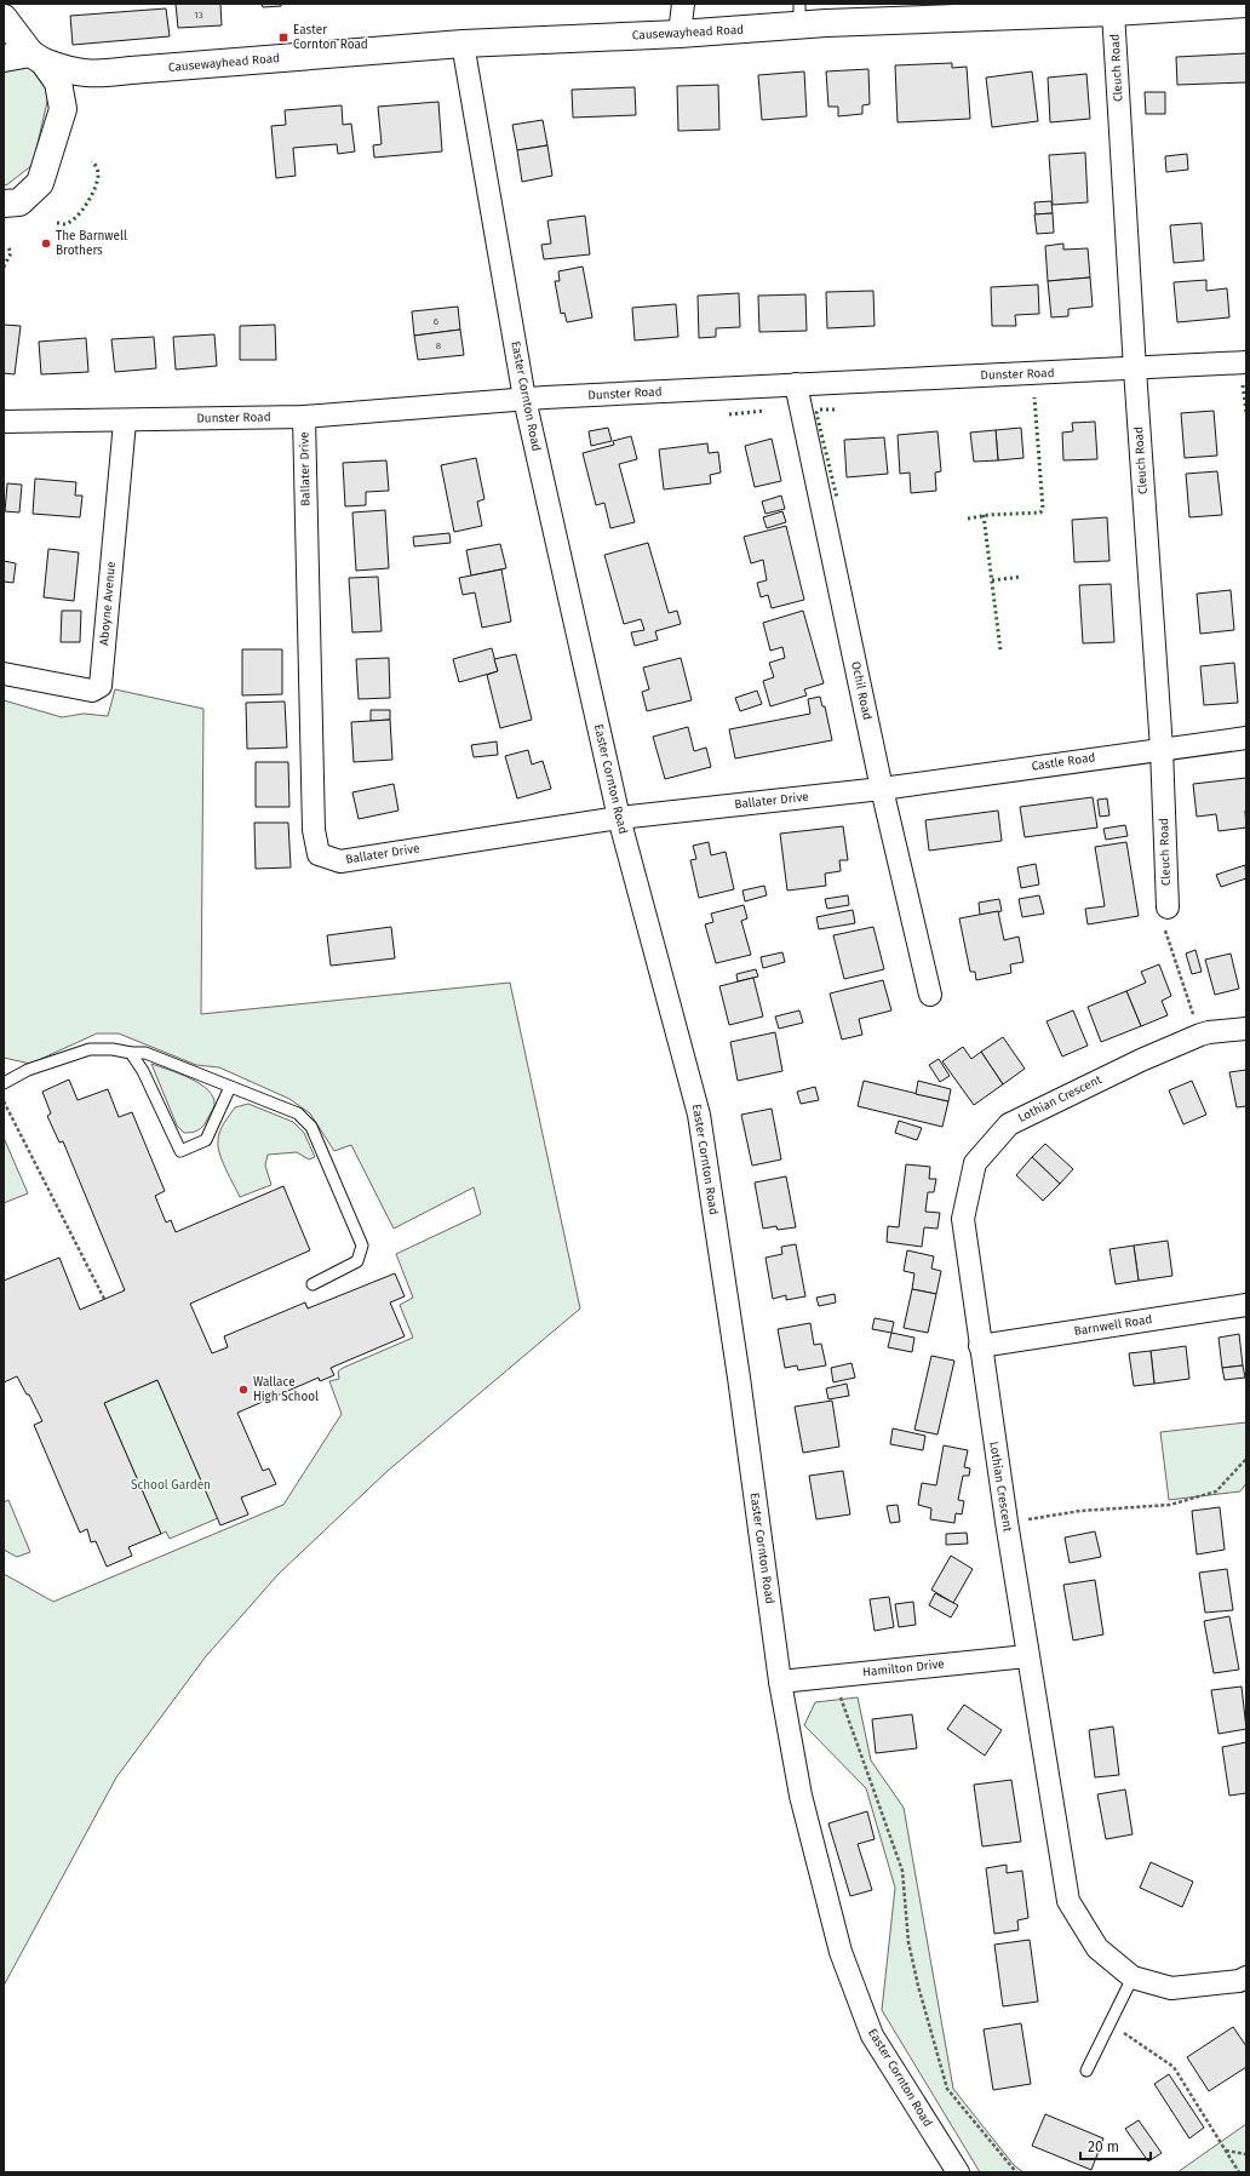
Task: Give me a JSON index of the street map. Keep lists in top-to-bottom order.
{
  "streets": {
    "main road": ["Causewayhead Road"],
    "street": [
      "Cleuch Road",
      "Dunster Road",
      "Easter Cornton Road",
      "Ballater Drive",
      "Aboyne Avenue",
      "Ochil Road",
      "Castle Road",
      "Lothian Crescent",
      "Barnwell Road",
      "Hamilton Drive"
    ]
  },
  "crossings": [
    ["Causewayhead Road", "Cleuch Road"],
    ["Causewayhead Road", "Easter Cornton Road"],
    ["Cleuch Road", "Dunster Road"],
    ["Cleuch Road", "Castle Road"],
    ["Dunster Road", "Easter Cornton Road"],
    ["Dunster Road", "Ballater Drive"],
    ["Dunster Road", "Aboyne Avenue"],
    ["Dunster Road", "Ochil Road"],
    ["Easter Cornton Road", "Ballater Drive"],
    ["Easter Cornton Road", "Hamilton Drive"],
    ["Ballater Drive", "Ochil Road"],
    ["Ballater Drive", "Castle Road"],
    ["Ochil Road", "Castle Road"],
    ["Lothian Crescent", "Barnwell Road"],
    ["Lothian Crescent", "Hamilton Drive"]
  ],
  "parks": ["School Garden"],
  "places": {
    "transit": ["Easter Cornton Road"],
    "other": ["The Barnwell Brothers", "Wallace High School"]
  },
  "house_numbers": ["13", "6", "8"],
  "scale_bar": "20 m"
}
